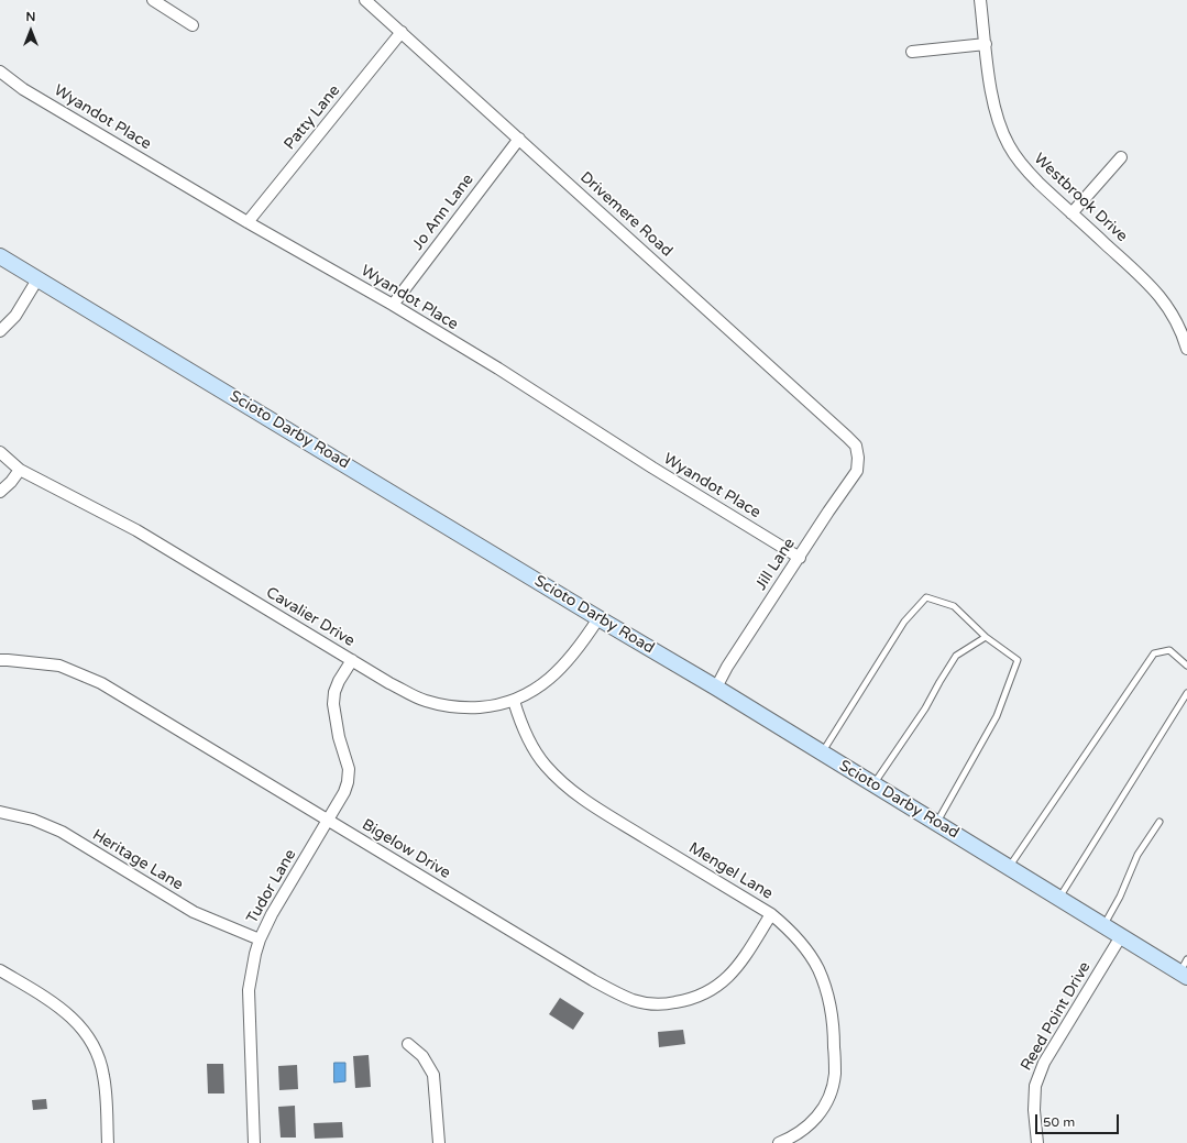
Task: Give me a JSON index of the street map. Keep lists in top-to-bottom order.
{
  "streets": {
    "main road": ["Scioto Darby Road"],
    "street": [
      "Wyandot Place",
      "Patty Lane",
      "Westbrook Drive",
      "Jo Ann Lane",
      "Drivemere Road",
      "Jill Lane",
      "Cavalier Drive",
      "Bigelow Drive",
      "Heritage Lane",
      "Mengel Lane",
      "Tudor Lane",
      "Reed Point Drive"
    ]
  },
  "crossings": [
    ["Wyandot Place", "Patty Lane"],
    ["Wyandot Place", "Jo Ann Lane"],
    ["Wyandot Place", "Jill Lane"],
    ["Patty Lane", "Drivemere Road"],
    ["Jo Ann Lane", "Drivemere Road"],
    ["Drivemere Road", "Jill Lane"],
    ["Scioto Darby Road", "Jill Lane"],
    ["Scioto Darby Road", "Cavalier Drive"],
    ["Scioto Darby Road", "Reed Point Drive"],
    ["Cavalier Drive", "Mengel Lane"],
    ["Cavalier Drive", "Tudor Lane"],
    ["Bigelow Drive", "Mengel Lane"],
    ["Bigelow Drive", "Tudor Lane"],
    ["Heritage Lane", "Tudor Lane"]
  ],
  "scale_bar": "50 m",
  "north": "top"
}
